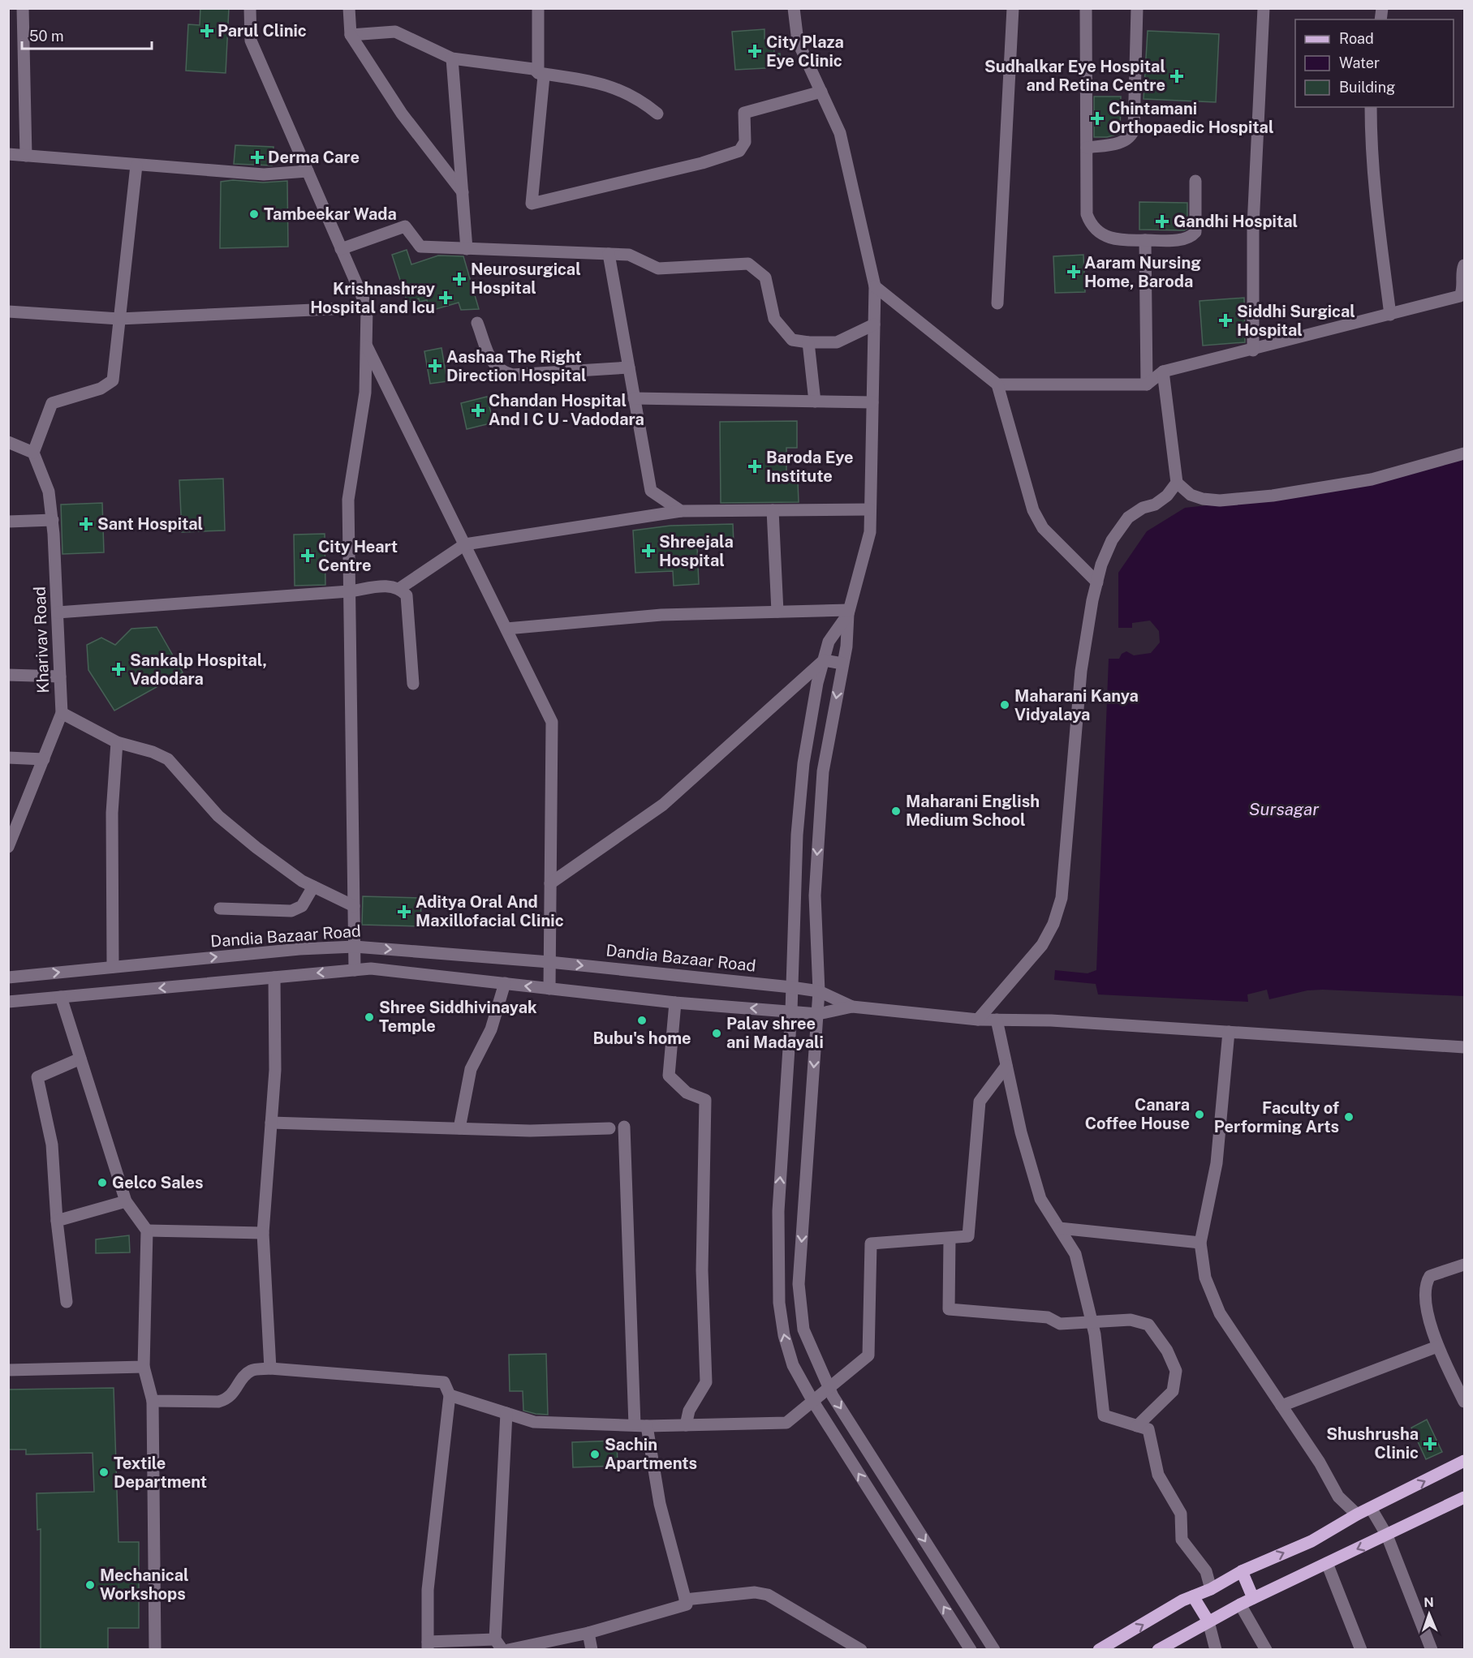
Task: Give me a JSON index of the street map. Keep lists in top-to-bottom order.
{
  "streets": {
    "street": ["Kharivav Road", "Dandia Bazaar Road"]
  },
  "water": ["Sursagar"],
  "places": {
    "health": [
      "Parul Clinic",
      "City Plaza Eye Clinic",
      "Sudhalkar Eye Hospital and Retina Centre",
      "Chintamani Orthopaedic Hospital",
      "Derma Care",
      "Gandhi Hospital",
      "Aaram Nursing Home, Baroda",
      "Neurosurgical Hospital",
      "Krishnashray Hospital and Icu",
      "Siddhi Surgical Hospital",
      "Aashaa The Right Direction Hospital",
      "Chandan Hospital And I C U - Vadodara",
      "Baroda Eye Institute",
      "Sant Hospital",
      "Shreejala Hospital",
      "City Heart Centre",
      "Sankalp Hospital, Vadodara",
      "Aditya Oral And Maxillofacial Clinic",
      "Shushrusha Clinic"
    ],
    "other": [
      "Tambeekar Wada",
      "Maharani Kanya Vidyalaya",
      "Maharani English Medium School",
      "Shree Siddhivinayak Temple",
      "Bubu's home",
      "Palav shree ani Madayali",
      "Canara Coffee House",
      "Faculty of Performing Arts",
      "Gelco Sales",
      "Sachin Apartments",
      "Textile Department",
      "Mechanical Workshops"
    ]
  },
  "legend": ["Road", "Water", "Building"],
  "scale_bar": "50 m",
  "north": "top"
}
